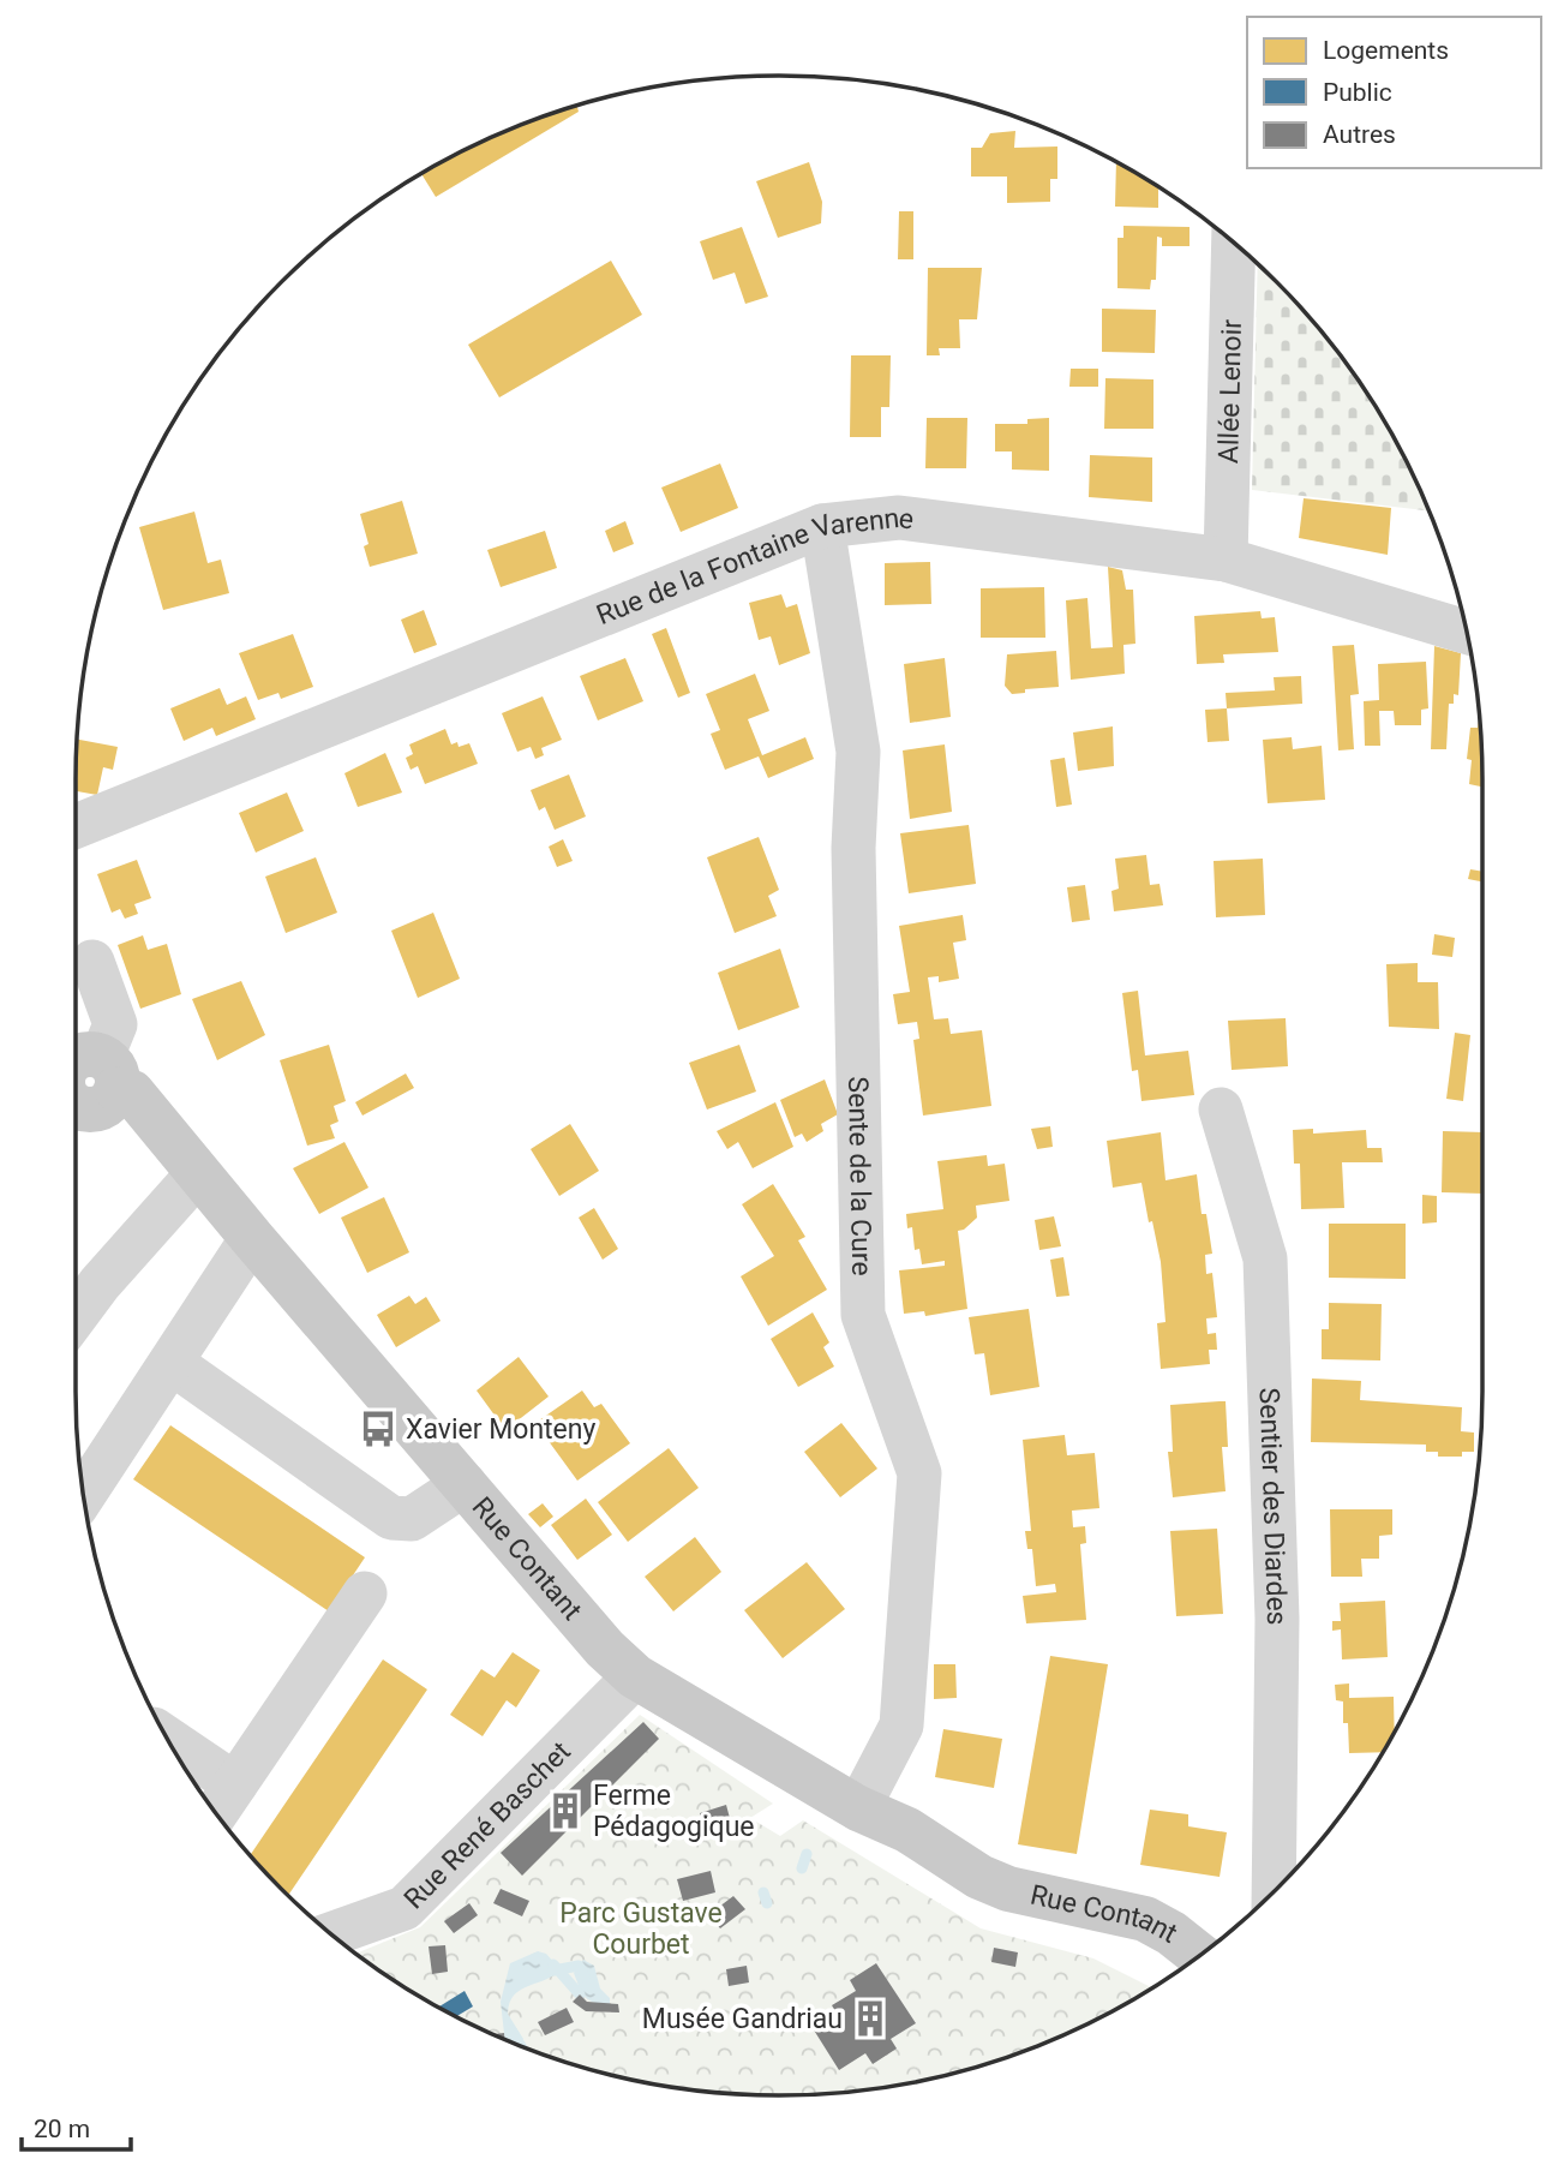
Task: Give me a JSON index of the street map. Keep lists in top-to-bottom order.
{
  "streets": {
    "main road": ["Rue Contant"],
    "street": [
      "Allée Lenoir",
      "Rue de la Fontaine Varenne",
      "Sente de la Cure",
      "Sentier des Diardes",
      "Rue René Baschet"
    ]
  },
  "crossings": [
    ["Allée Lenoir", "Rue de la Fontaine Varenne"],
    ["Rue de la Fontaine Varenne", "Sente de la Cure"],
    ["Sente de la Cure", "Rue Contant"],
    ["Rue Contant", "Rue René Baschet"]
  ],
  "parks": ["Parc Gustave Courbet"],
  "places": {
    "bus stop": ["Xavier Monteny"],
    "building": ["Ferme Pédagogique", "Musée Gandriau"]
  },
  "legend": ["Logements", "Public", "Autres"],
  "scale_bar": "20 m"
}
